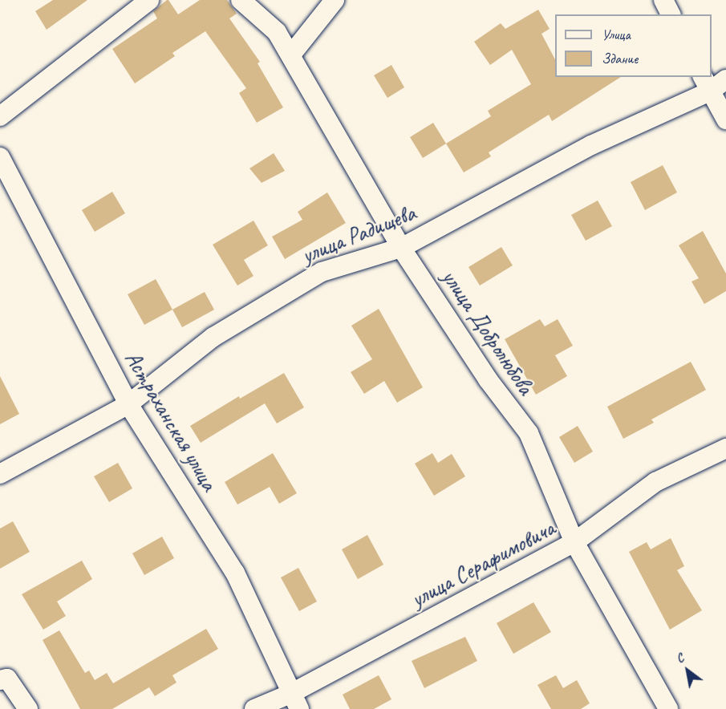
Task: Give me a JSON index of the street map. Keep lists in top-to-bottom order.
{
  "streets": {
    "street": [
      "улица Радищева",
      "улица Добролюбова",
      "Астраханская улица",
      "улица Серафимовича"
    ]
  },
  "crossings": [
    ["улица Радищева", "улица Добролюбова"],
    ["улица Радищева", "Астраханская улица"],
    ["улица Добролюбова", "улица Серафимовича"],
    ["Астраханская улица", "улица Серафимовича"]
  ],
  "legend": ["Улица", "Здание"],
  "north": "top left"
}
